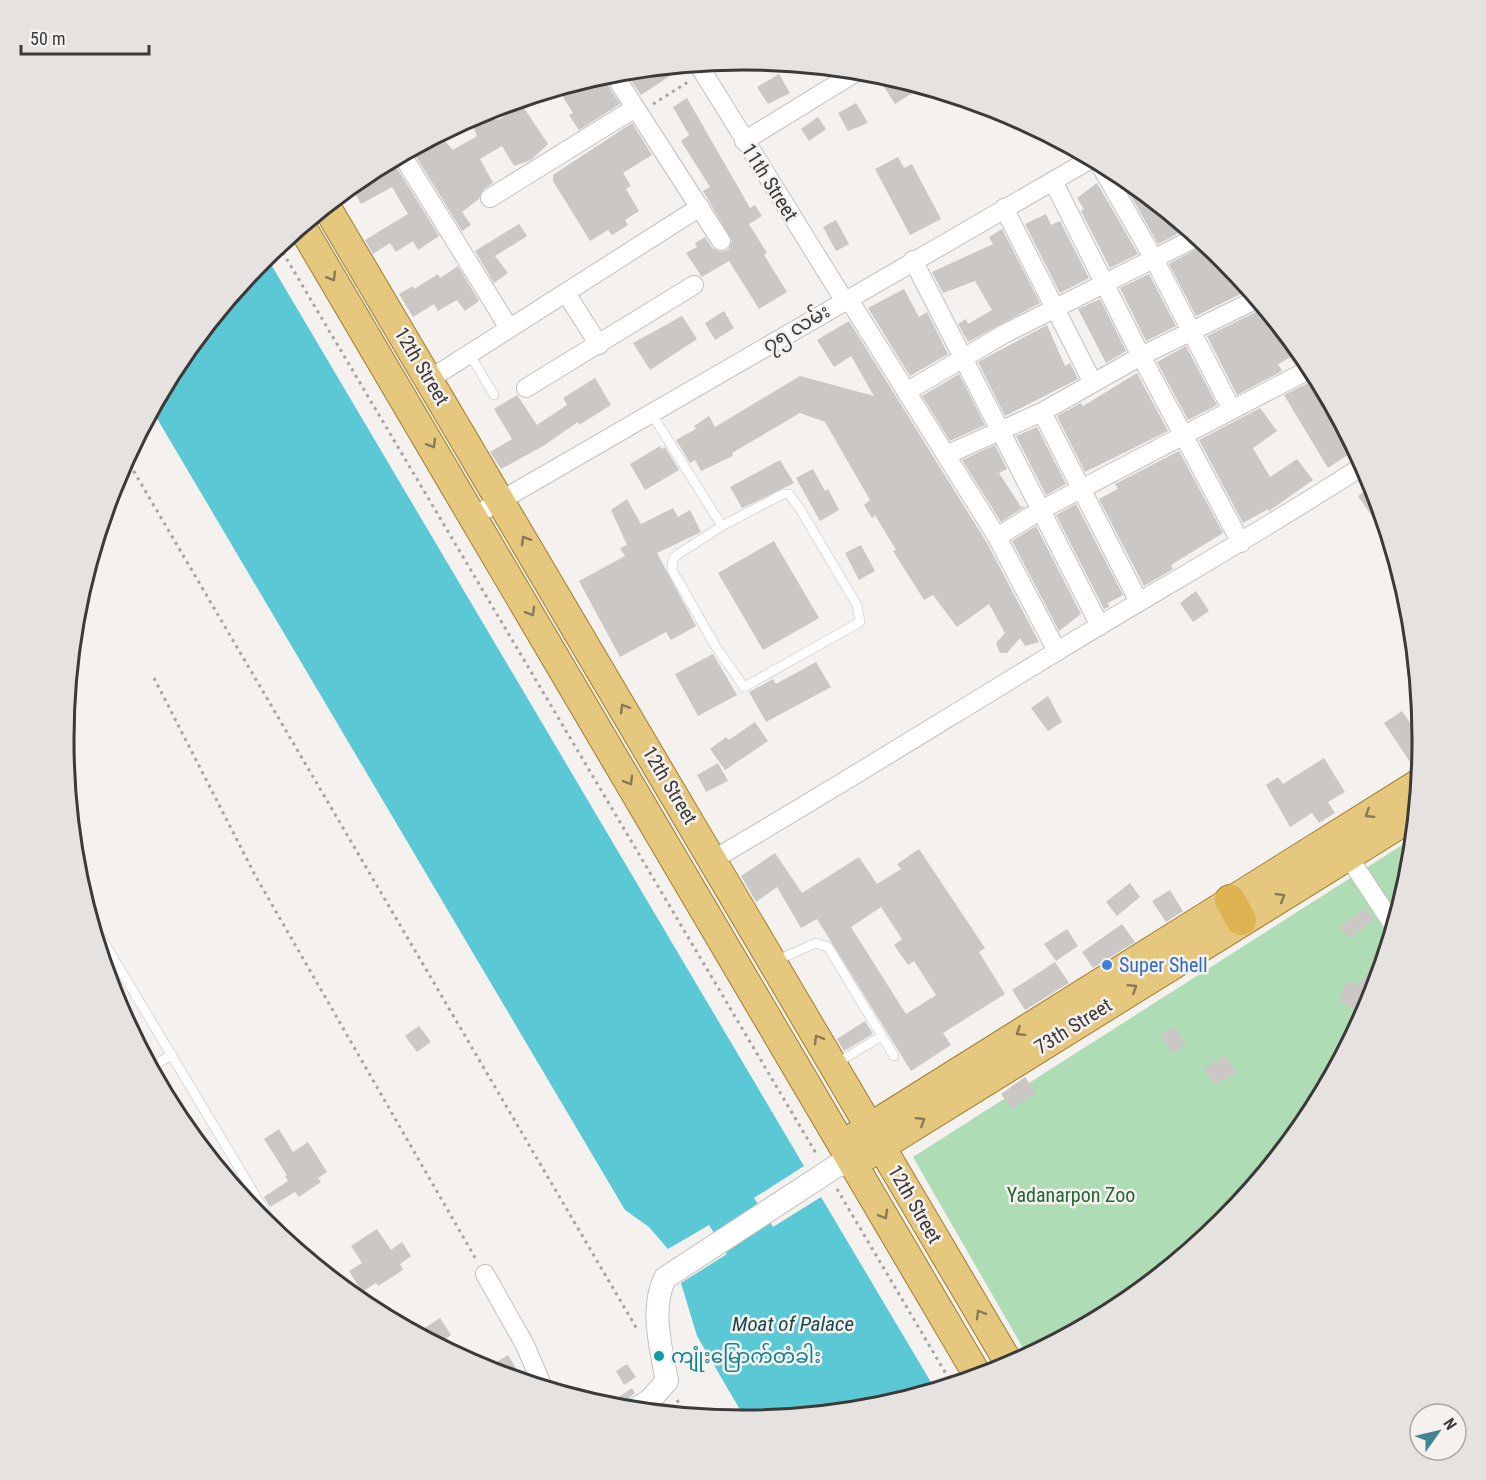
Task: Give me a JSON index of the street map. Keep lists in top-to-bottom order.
{
  "streets": {
    "main road": ["12th Street", "73th Street"],
    "street": ["11th Street", "၇၅ လမ်း"]
  },
  "crossings": [
    ["11th Street", "၇၅ လမ်း"],
    ["၇၅ လမ်း", "12th Street"],
    ["12th Street", "73th Street"]
  ],
  "water": ["Moat of Palace"],
  "parks": ["Yadanarpon Zoo"],
  "places": ["Super Shell", "ကျုံးမြောက်တံခါး"],
  "scale_bar": "50 m",
  "north": "top right"
}
